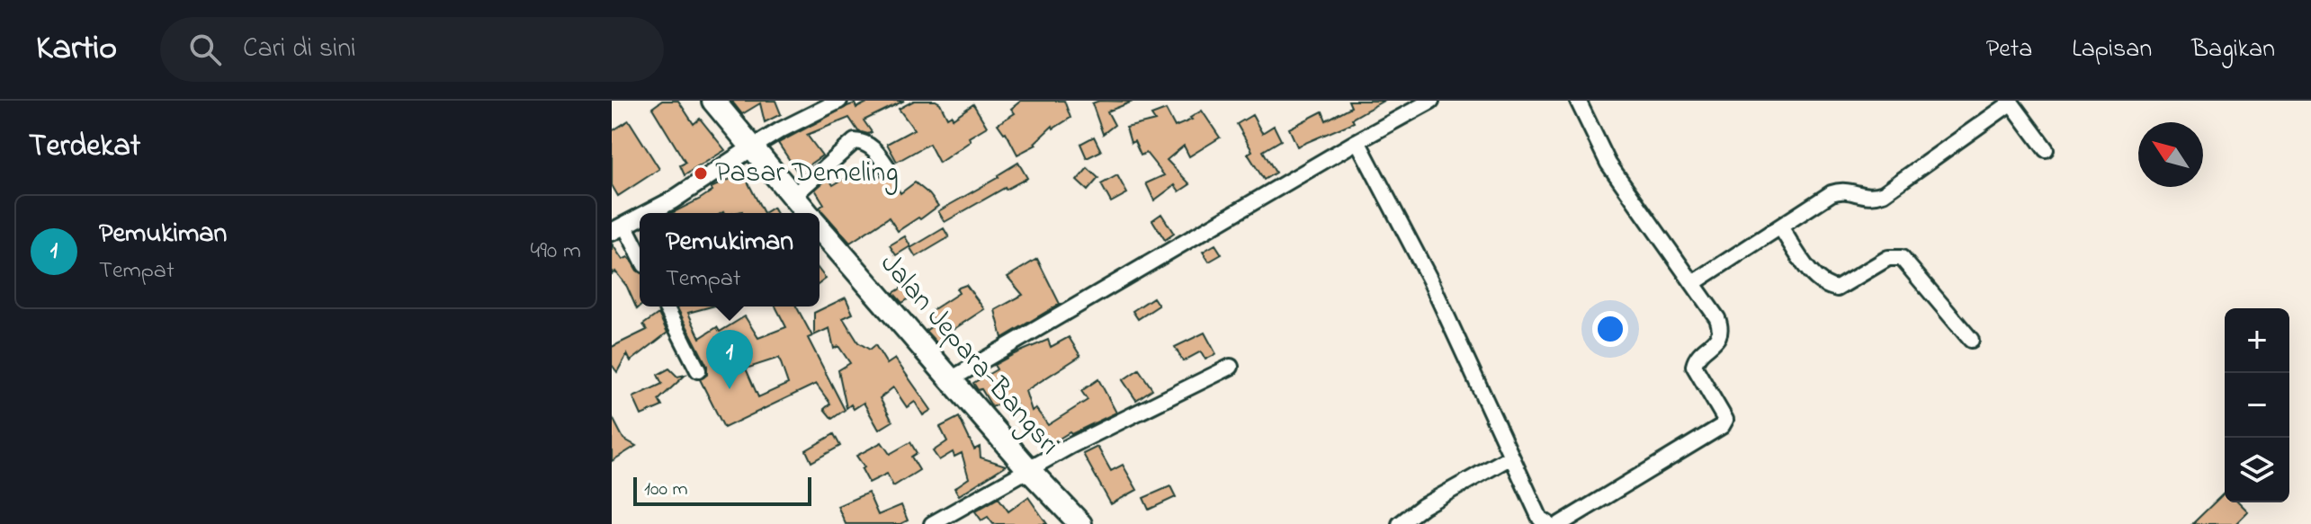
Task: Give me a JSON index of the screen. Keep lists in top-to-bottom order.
{
  "streets": {
    "main road": ["Jalan Jepara-Bangsri"]
  },
  "places": ["Pasar Demeling"],
  "scale_bar": "100 m",
  "north": "top left",
  "page": {
    "header": "Kartio",
    "search": "Cari di sini",
    "nav": ["Peta", "Lapisan", "Bagikan"],
    "heading": "Terdekat",
    "list": [
      {
        "mark": "1",
        "name": "Pemukiman",
        "note": "Tempat",
        "value": "490 m"
      }
    ],
    "popup": ["Pemukiman", "Tempat"],
    "map_buttons": ["+", "−"],
    "pins": "1",
    "scale": "100 m"
  }
}
